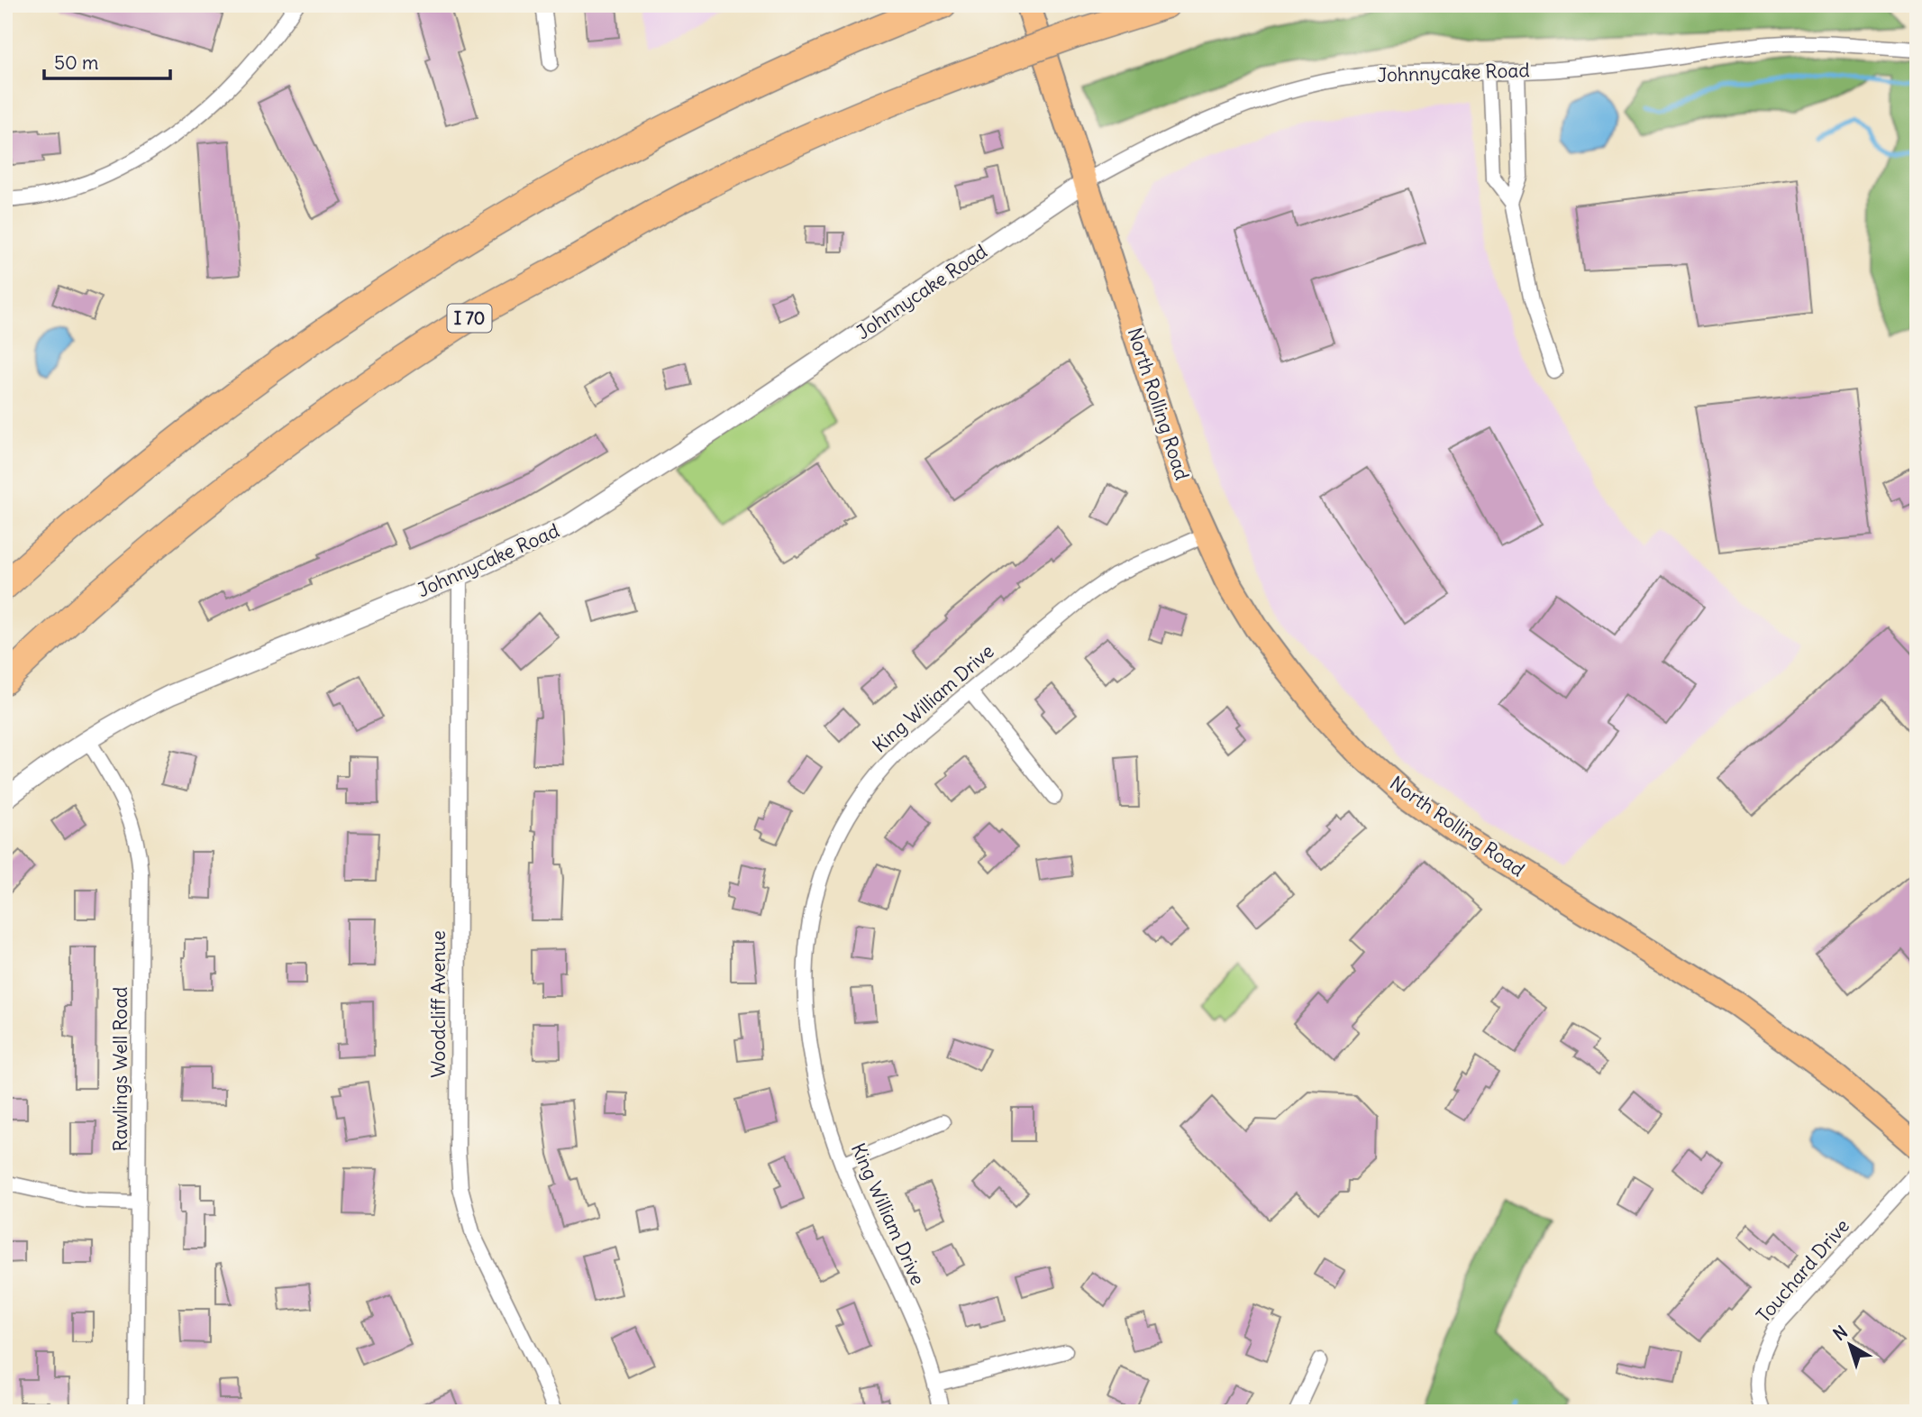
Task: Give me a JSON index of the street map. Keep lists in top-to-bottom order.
{
  "streets": {
    "highway": ["I 70"],
    "main road": ["North Rolling Road"],
    "street": [
      "Johnnycake Road",
      "King William Drive",
      "Woodcliff Avenue",
      "Rawlings Well Road",
      "Touchard Drive"
    ]
  },
  "crossings": [
    ["Johnnycake Road", "North Rolling Road"],
    ["Johnnycake Road", "Woodcliff Avenue"],
    ["Johnnycake Road", "Rawlings Well Road"],
    ["North Rolling Road", "King William Drive"]
  ],
  "scale_bar": "50 m",
  "north": "top left"
}
